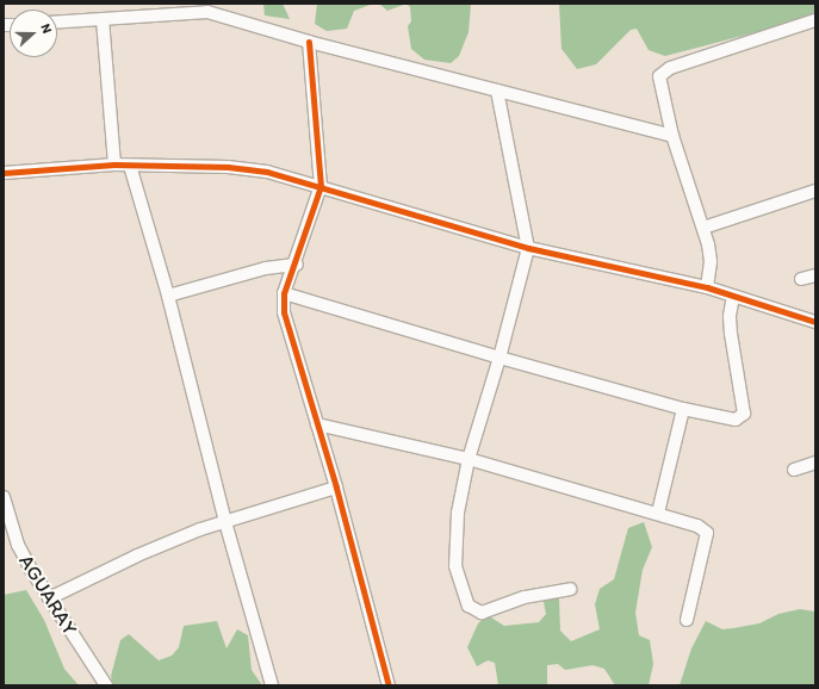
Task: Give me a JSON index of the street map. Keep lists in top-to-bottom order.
{
  "streets": {
    "street": ["AGUARAY"]
  },
  "north": "right"
}
